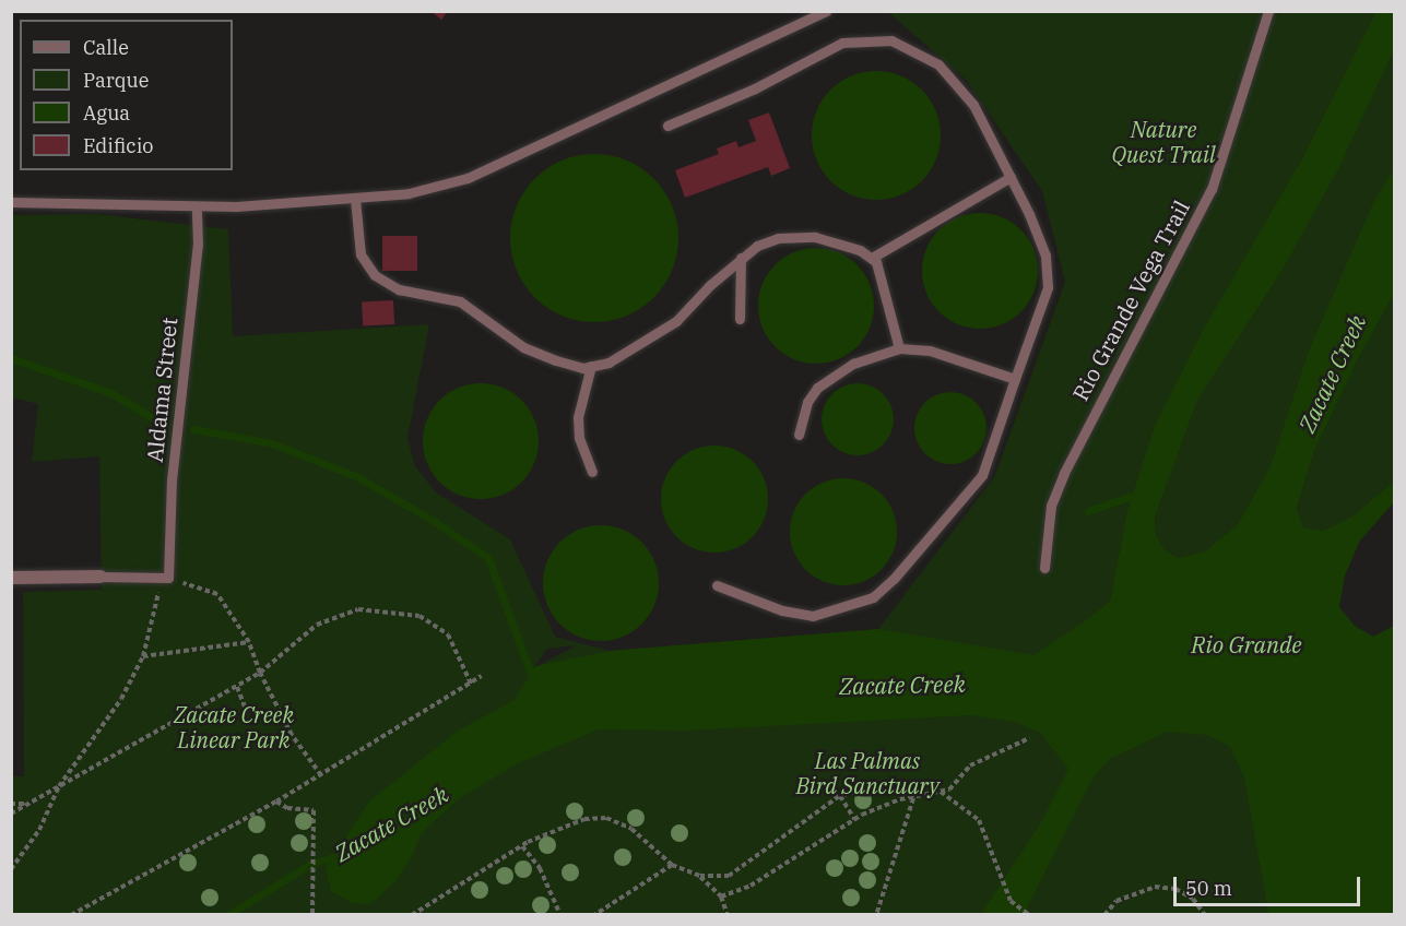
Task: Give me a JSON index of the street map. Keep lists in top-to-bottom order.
{
  "streets": {
    "lane": ["Rio Grande Vega Trail", "Aldama Street"]
  },
  "water": ["Zacate Creek", "Rio Grande"],
  "parks": ["Nature Quest Trail", "Zacate Creek Linear Park", "Las Palmas Bird Sanctuary"],
  "legend": [
    "Calle",
    "Parque",
    "Agua",
    "Edificio"
  ],
  "scale_bar": "50 m"
}
